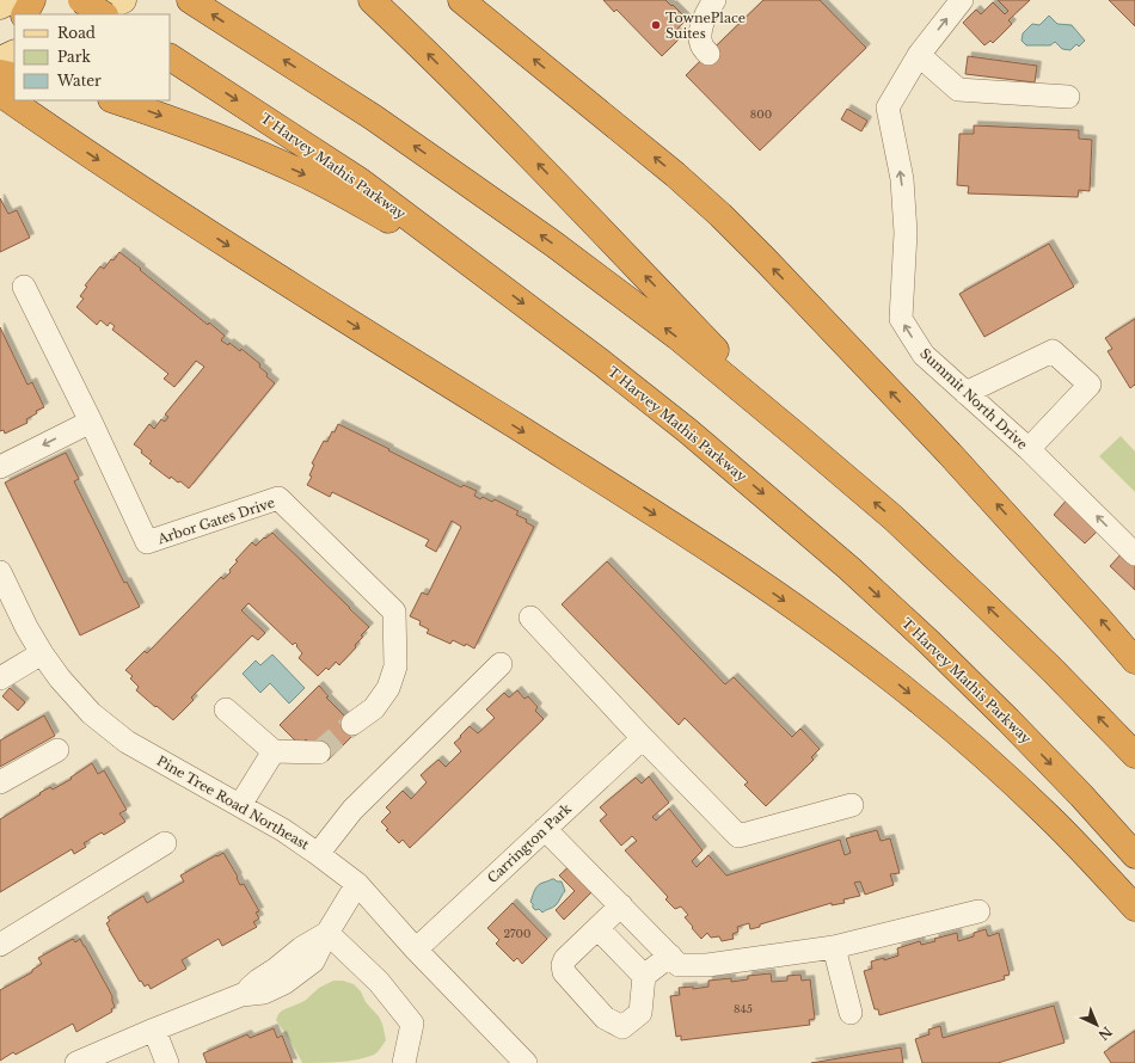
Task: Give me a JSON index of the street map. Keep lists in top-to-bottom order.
{
  "streets": {
    "highway": ["T Harvey Mathis Parkway"],
    "street": [
      "Summit North Drive",
      "Arbor Gates Drive",
      "Pine Tree Road Northeast",
      "Carrington Park"
    ]
  },
  "crossings": [
    ["Pine Tree Road Northeast", "Carrington Park"]
  ],
  "one_way": ["Summit North Drive"],
  "places": ["TownePlace Suites"],
  "house_numbers": ["800", "2700", "845"],
  "legend": ["Road", "Park", "Water"],
  "north": "bottom right"
}
